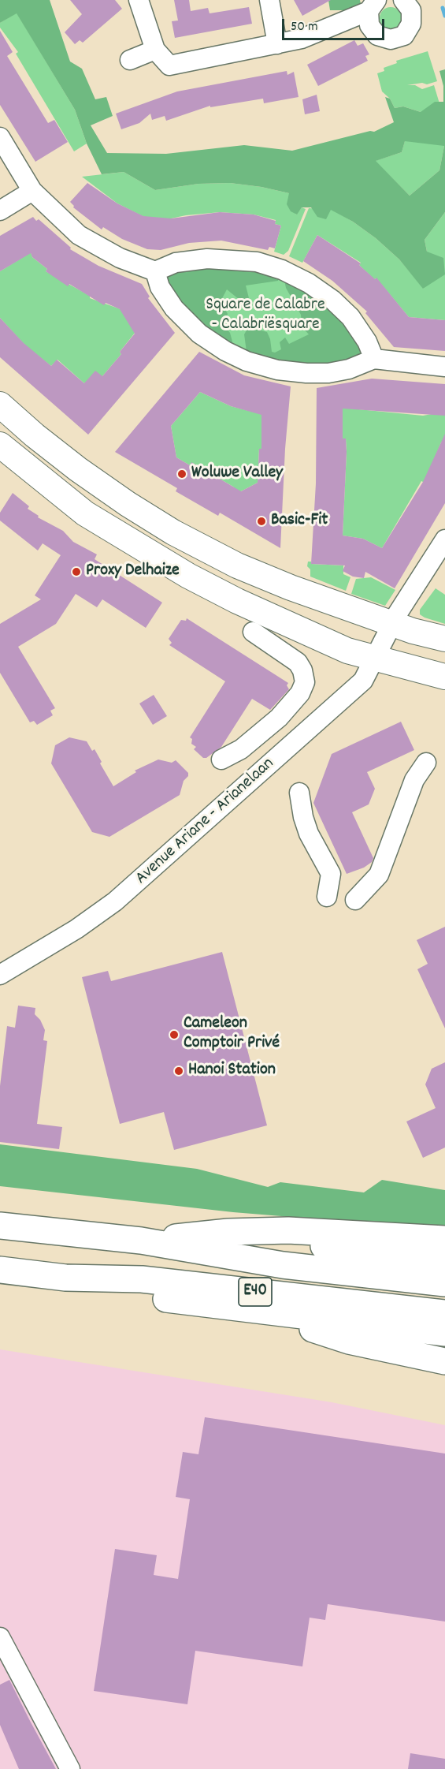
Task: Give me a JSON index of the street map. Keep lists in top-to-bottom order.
{
  "streets": {
    "highway": ["E40"],
    "street": ["Avenue Ariane - Arianelaan"]
  },
  "parks": ["Square de Calabre - Calabriësquare"],
  "places": [
    "Woluwe Valley",
    "Basic-Fit",
    "Proxy Delhaize",
    "Cameleon Comptoir Privé",
    "Hanoi Station"
  ],
  "scale_bar": "50 m"
}
